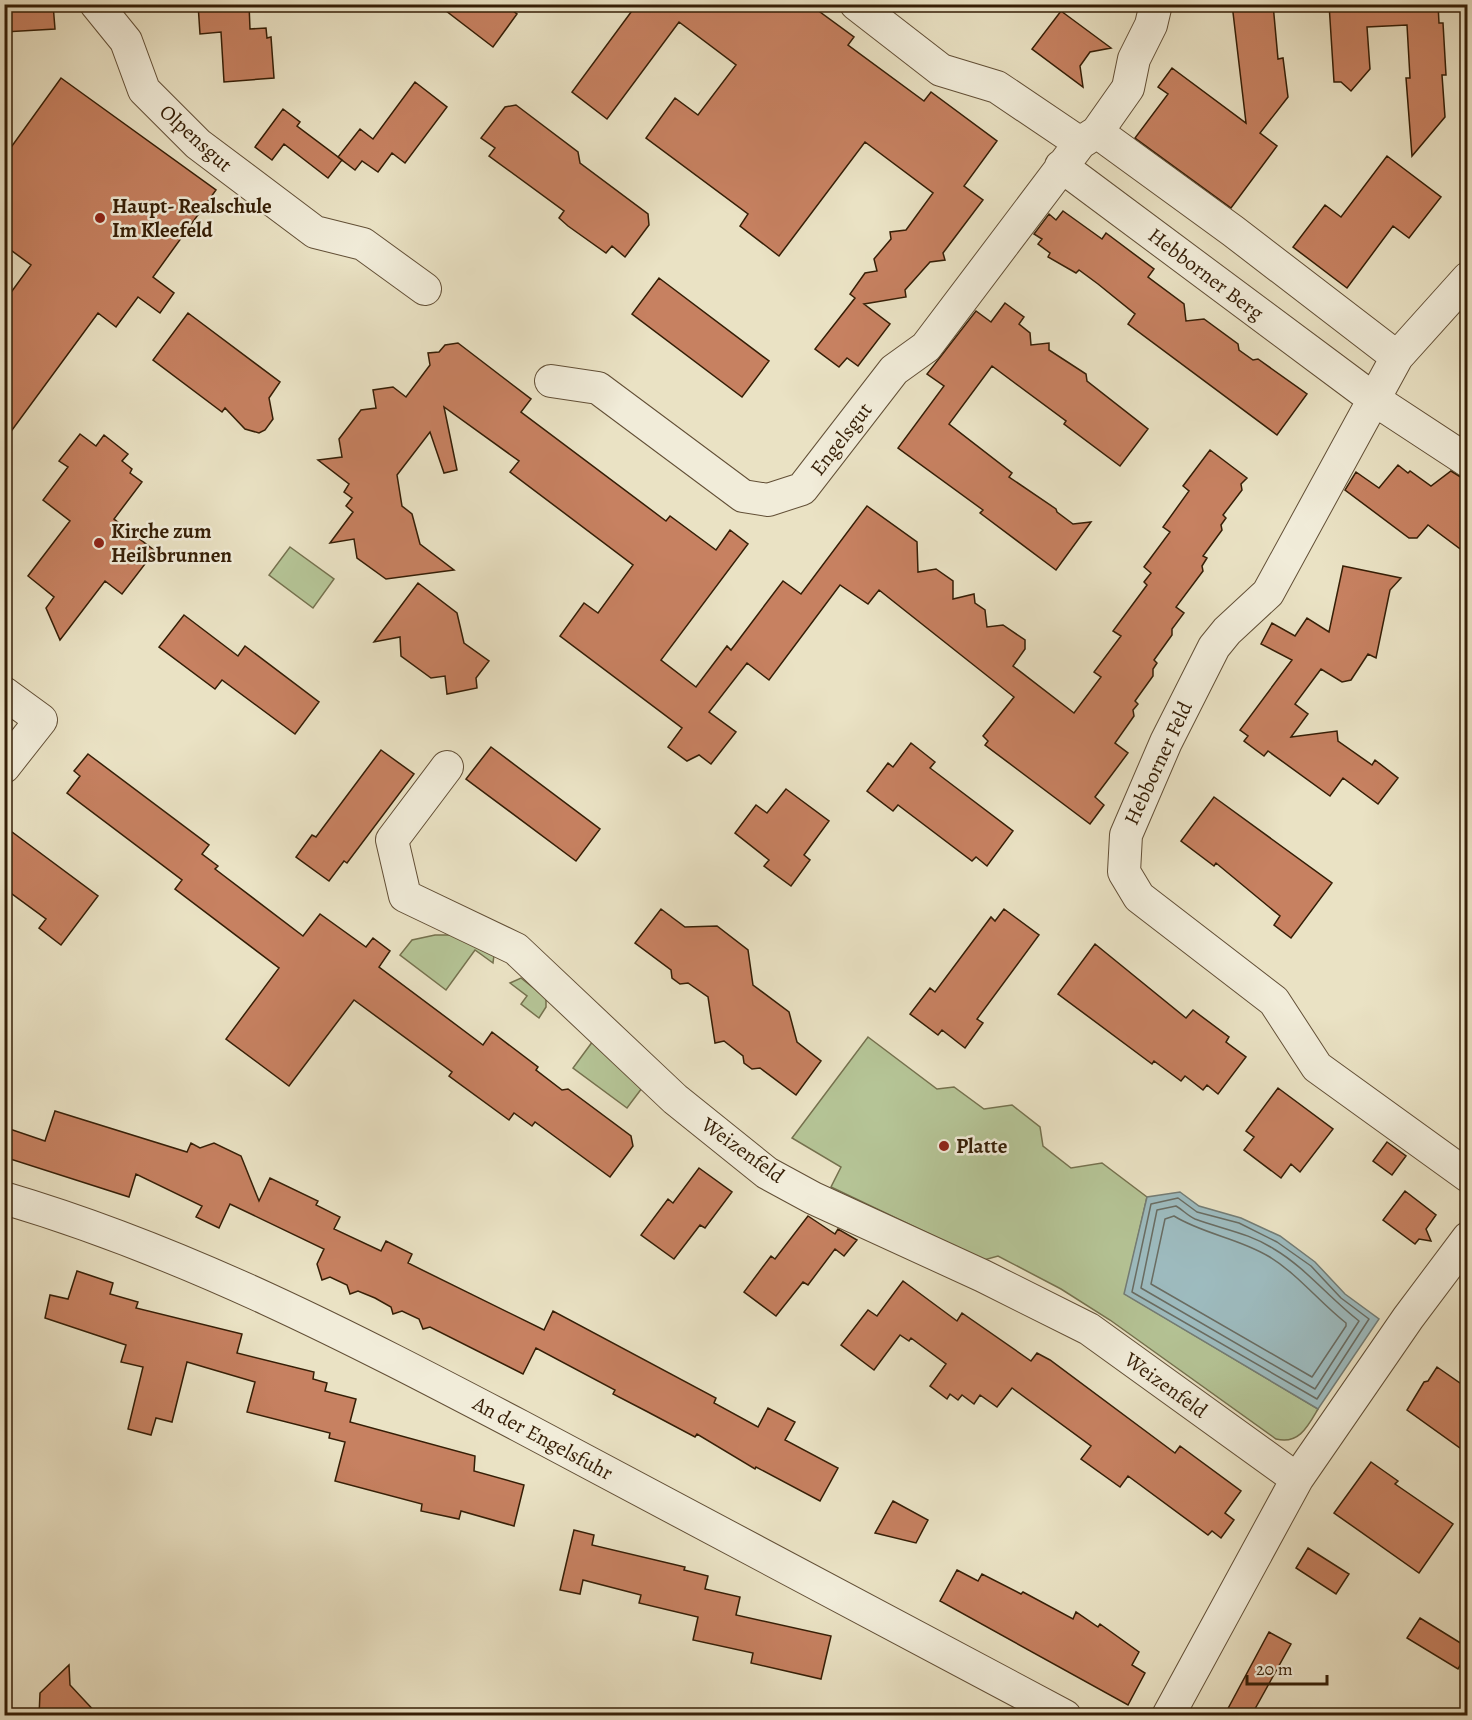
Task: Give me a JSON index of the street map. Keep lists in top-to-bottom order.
{
  "streets": {
    "street": [
      "Olpensgut",
      "Hebborner Berg",
      "Engelsgut",
      "Hebborner Feld",
      "Weizenfeld",
      "An der Engelsfuhr"
    ]
  },
  "crossings": [
    ["Hebborner Berg", "Engelsgut"],
    ["Hebborner Berg", "Hebborner Feld"]
  ],
  "places": ["Haupt- Realschule Im Kleefeld", "Kirche zum Heilsbrunnen", "Platte"],
  "scale_bar": "20 m"
}
